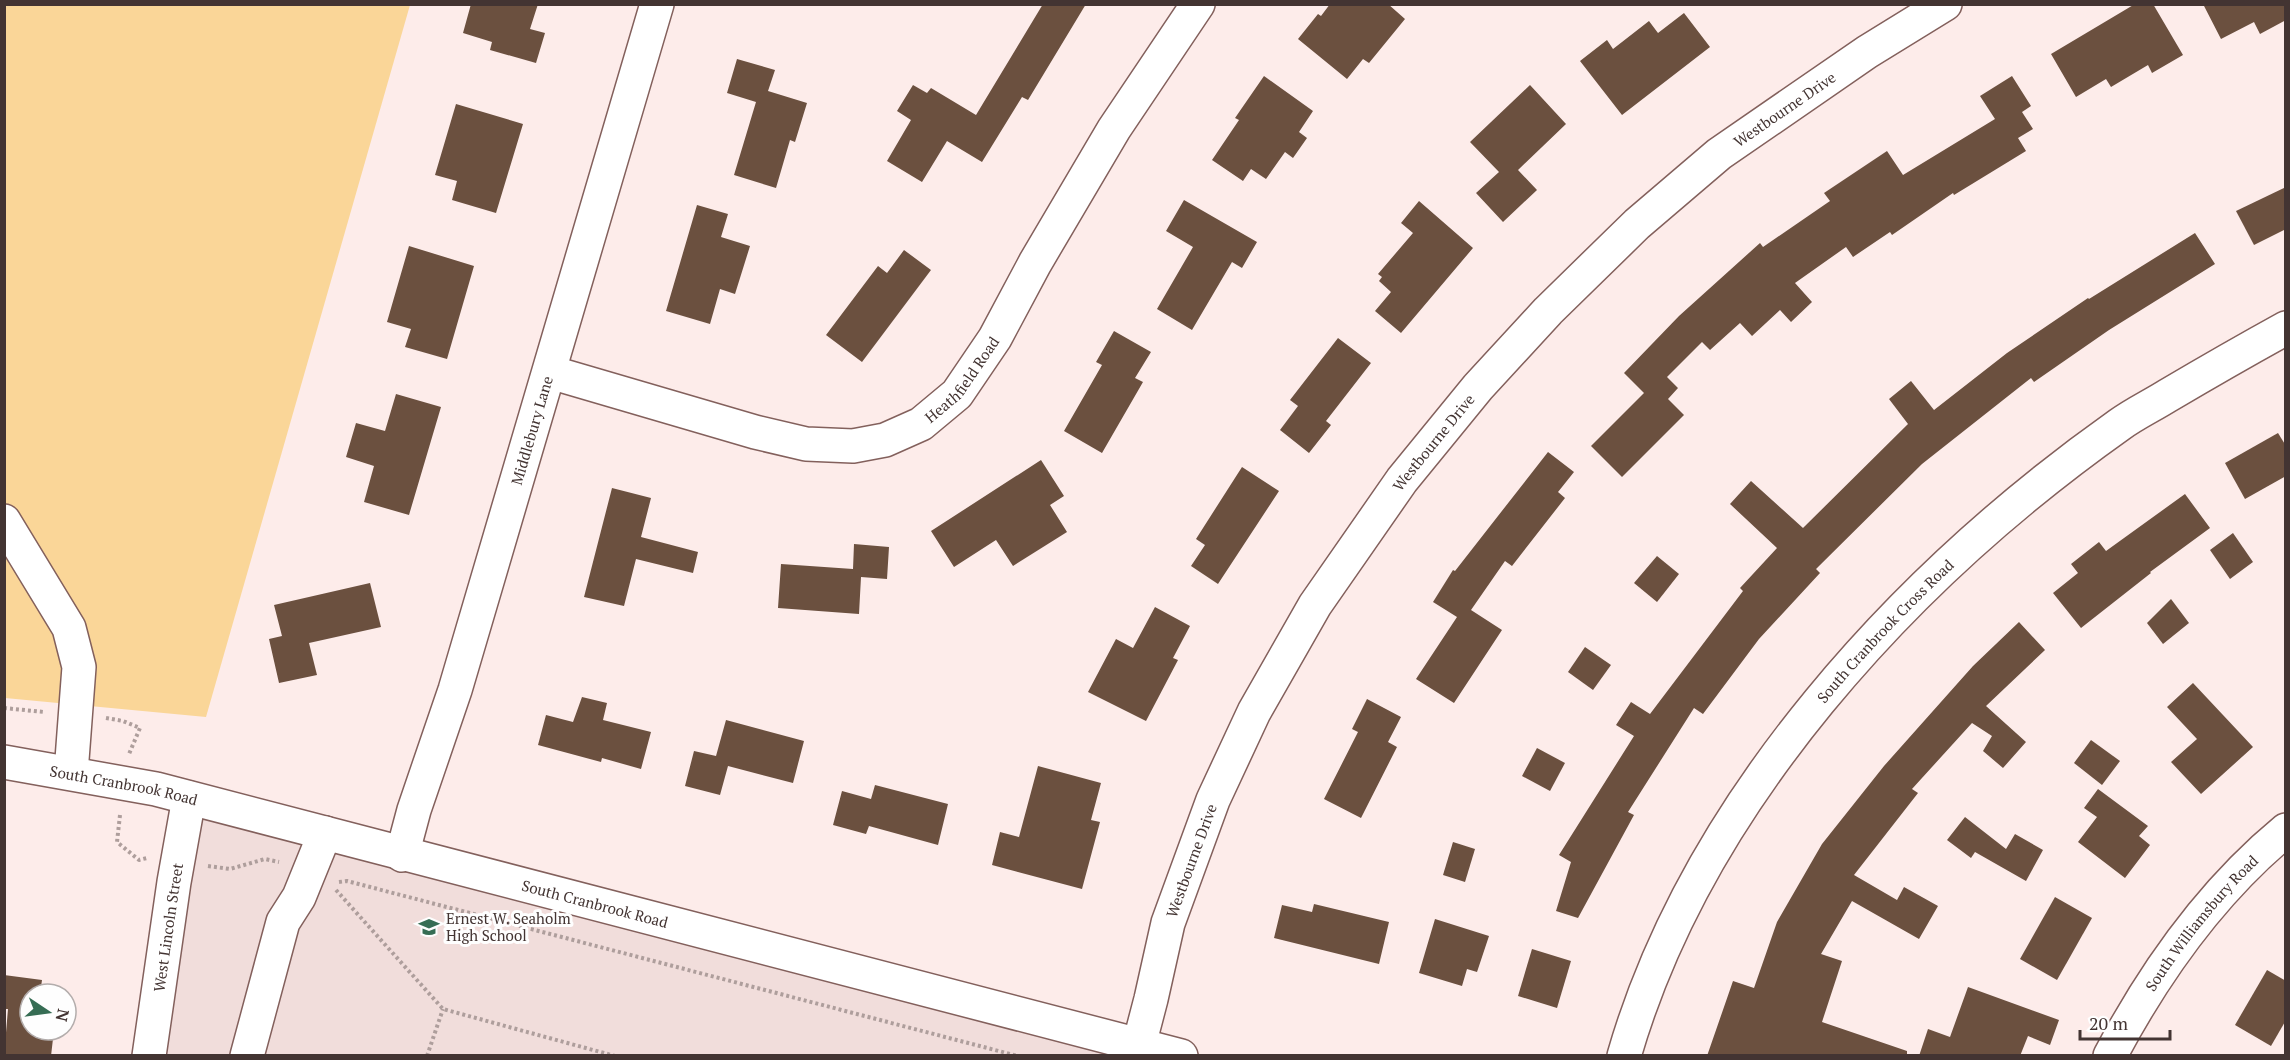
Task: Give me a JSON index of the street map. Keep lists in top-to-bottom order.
{
  "streets": {
    "street": [
      "Westbourne Drive",
      "Heathfield Road",
      "Middlebury Lane",
      "South Cranbrook Cross Road",
      "South Cranbrook Road",
      "South Williamsbury Road",
      "West Lincoln Street"
    ]
  },
  "crossings": [
    ["Westbourne Drive", "South Cranbrook Road"],
    ["Heathfield Road", "Middlebury Lane"],
    ["Middlebury Lane", "South Cranbrook Road"],
    ["South Cranbrook Road", "West Lincoln Street"]
  ],
  "places": {
    "school or university": ["Ernest W. Seaholm High School"]
  },
  "scale_bar": "20 m",
  "north": "right"
}
